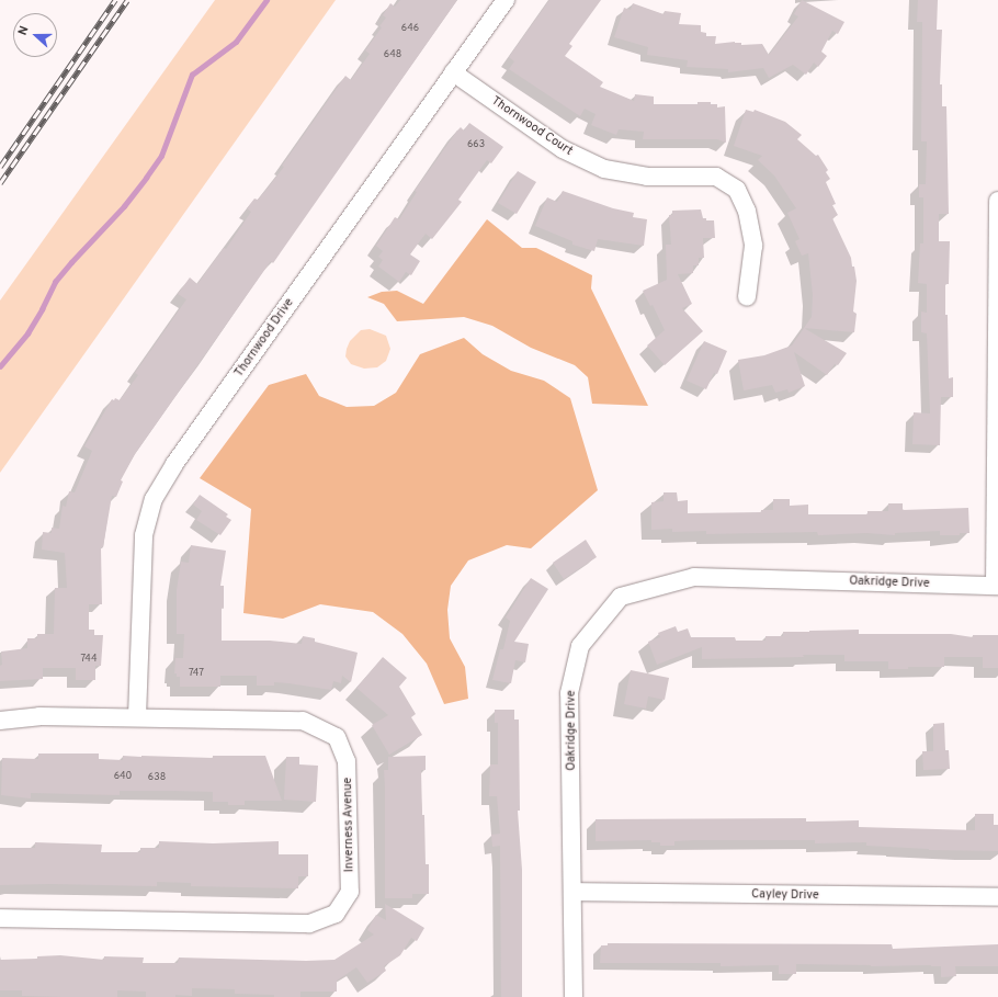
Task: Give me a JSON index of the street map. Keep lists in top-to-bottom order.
{
  "streets": {
    "street": [
      "Thornwood Court",
      "Thornwood Drive",
      "Oakridge Drive",
      "Inverness Avenue",
      "Cayley Drive"
    ]
  },
  "crossings": [
    ["Thornwood Court", "Thornwood Drive"],
    ["Thornwood Drive", "Inverness Avenue"],
    ["Oakridge Drive", "Cayley Drive"]
  ],
  "house_numbers": [
    "646",
    "648",
    "663",
    "744",
    "747",
    "640",
    "638"
  ],
  "north": "left"
}
